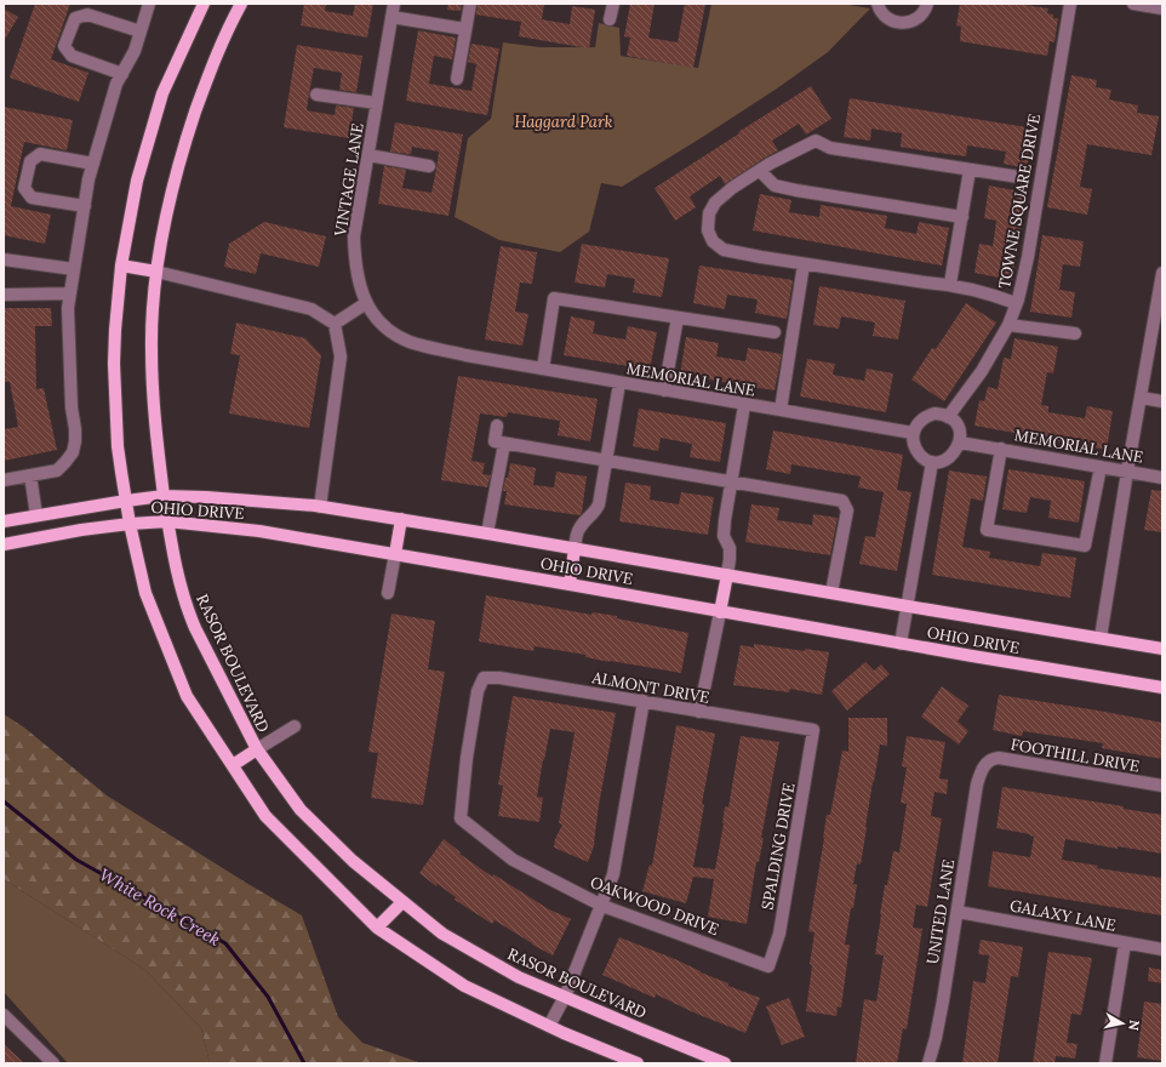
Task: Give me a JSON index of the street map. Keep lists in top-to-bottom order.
{
  "streets": {
    "main road": ["OHIO DRIVE", "RASOR BOULEVARD"],
    "street": [
      "VINTAGE LANE",
      "TOWNE SQUARE DRIVE",
      "MEMORIAL LANE",
      "ALMONT DRIVE",
      "FOOTHILL DRIVE",
      "SPALDING DRIVE",
      "OAKWOOD DRIVE",
      "UNITED LANE",
      "GALAXY LANE"
    ]
  },
  "crossings": [
    ["VINTAGE LANE", "MEMORIAL LANE"],
    ["TOWNE SQUARE DRIVE", "MEMORIAL LANE"],
    ["OHIO DRIVE", "RASOR BOULEVARD"],
    ["ALMONT DRIVE", "SPALDING DRIVE"],
    ["ALMONT DRIVE", "OAKWOOD DRIVE"],
    ["FOOTHILL DRIVE", "UNITED LANE"],
    ["SPALDING DRIVE", "OAKWOOD DRIVE"],
    ["UNITED LANE", "GALAXY LANE"]
  ],
  "water": ["White Rock Creek"],
  "parks": ["Haggard Park"],
  "north": "right"
}
